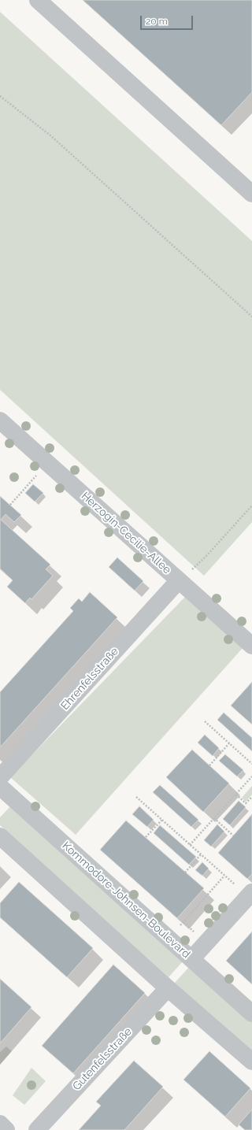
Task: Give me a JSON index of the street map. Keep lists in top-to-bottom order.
{
  "streets": {
    "street": [
      "Herzogin-Cecilie-Allee",
      "Ehrenfelsstraße",
      "Kommodore-Johnsen-Boulevard",
      "Gutenfelsstraße"
    ]
  },
  "crossings": [
    ["Herzogin-Cecilie-Allee", "Ehrenfelsstraße"]
  ],
  "scale_bar": "20 m"
}
